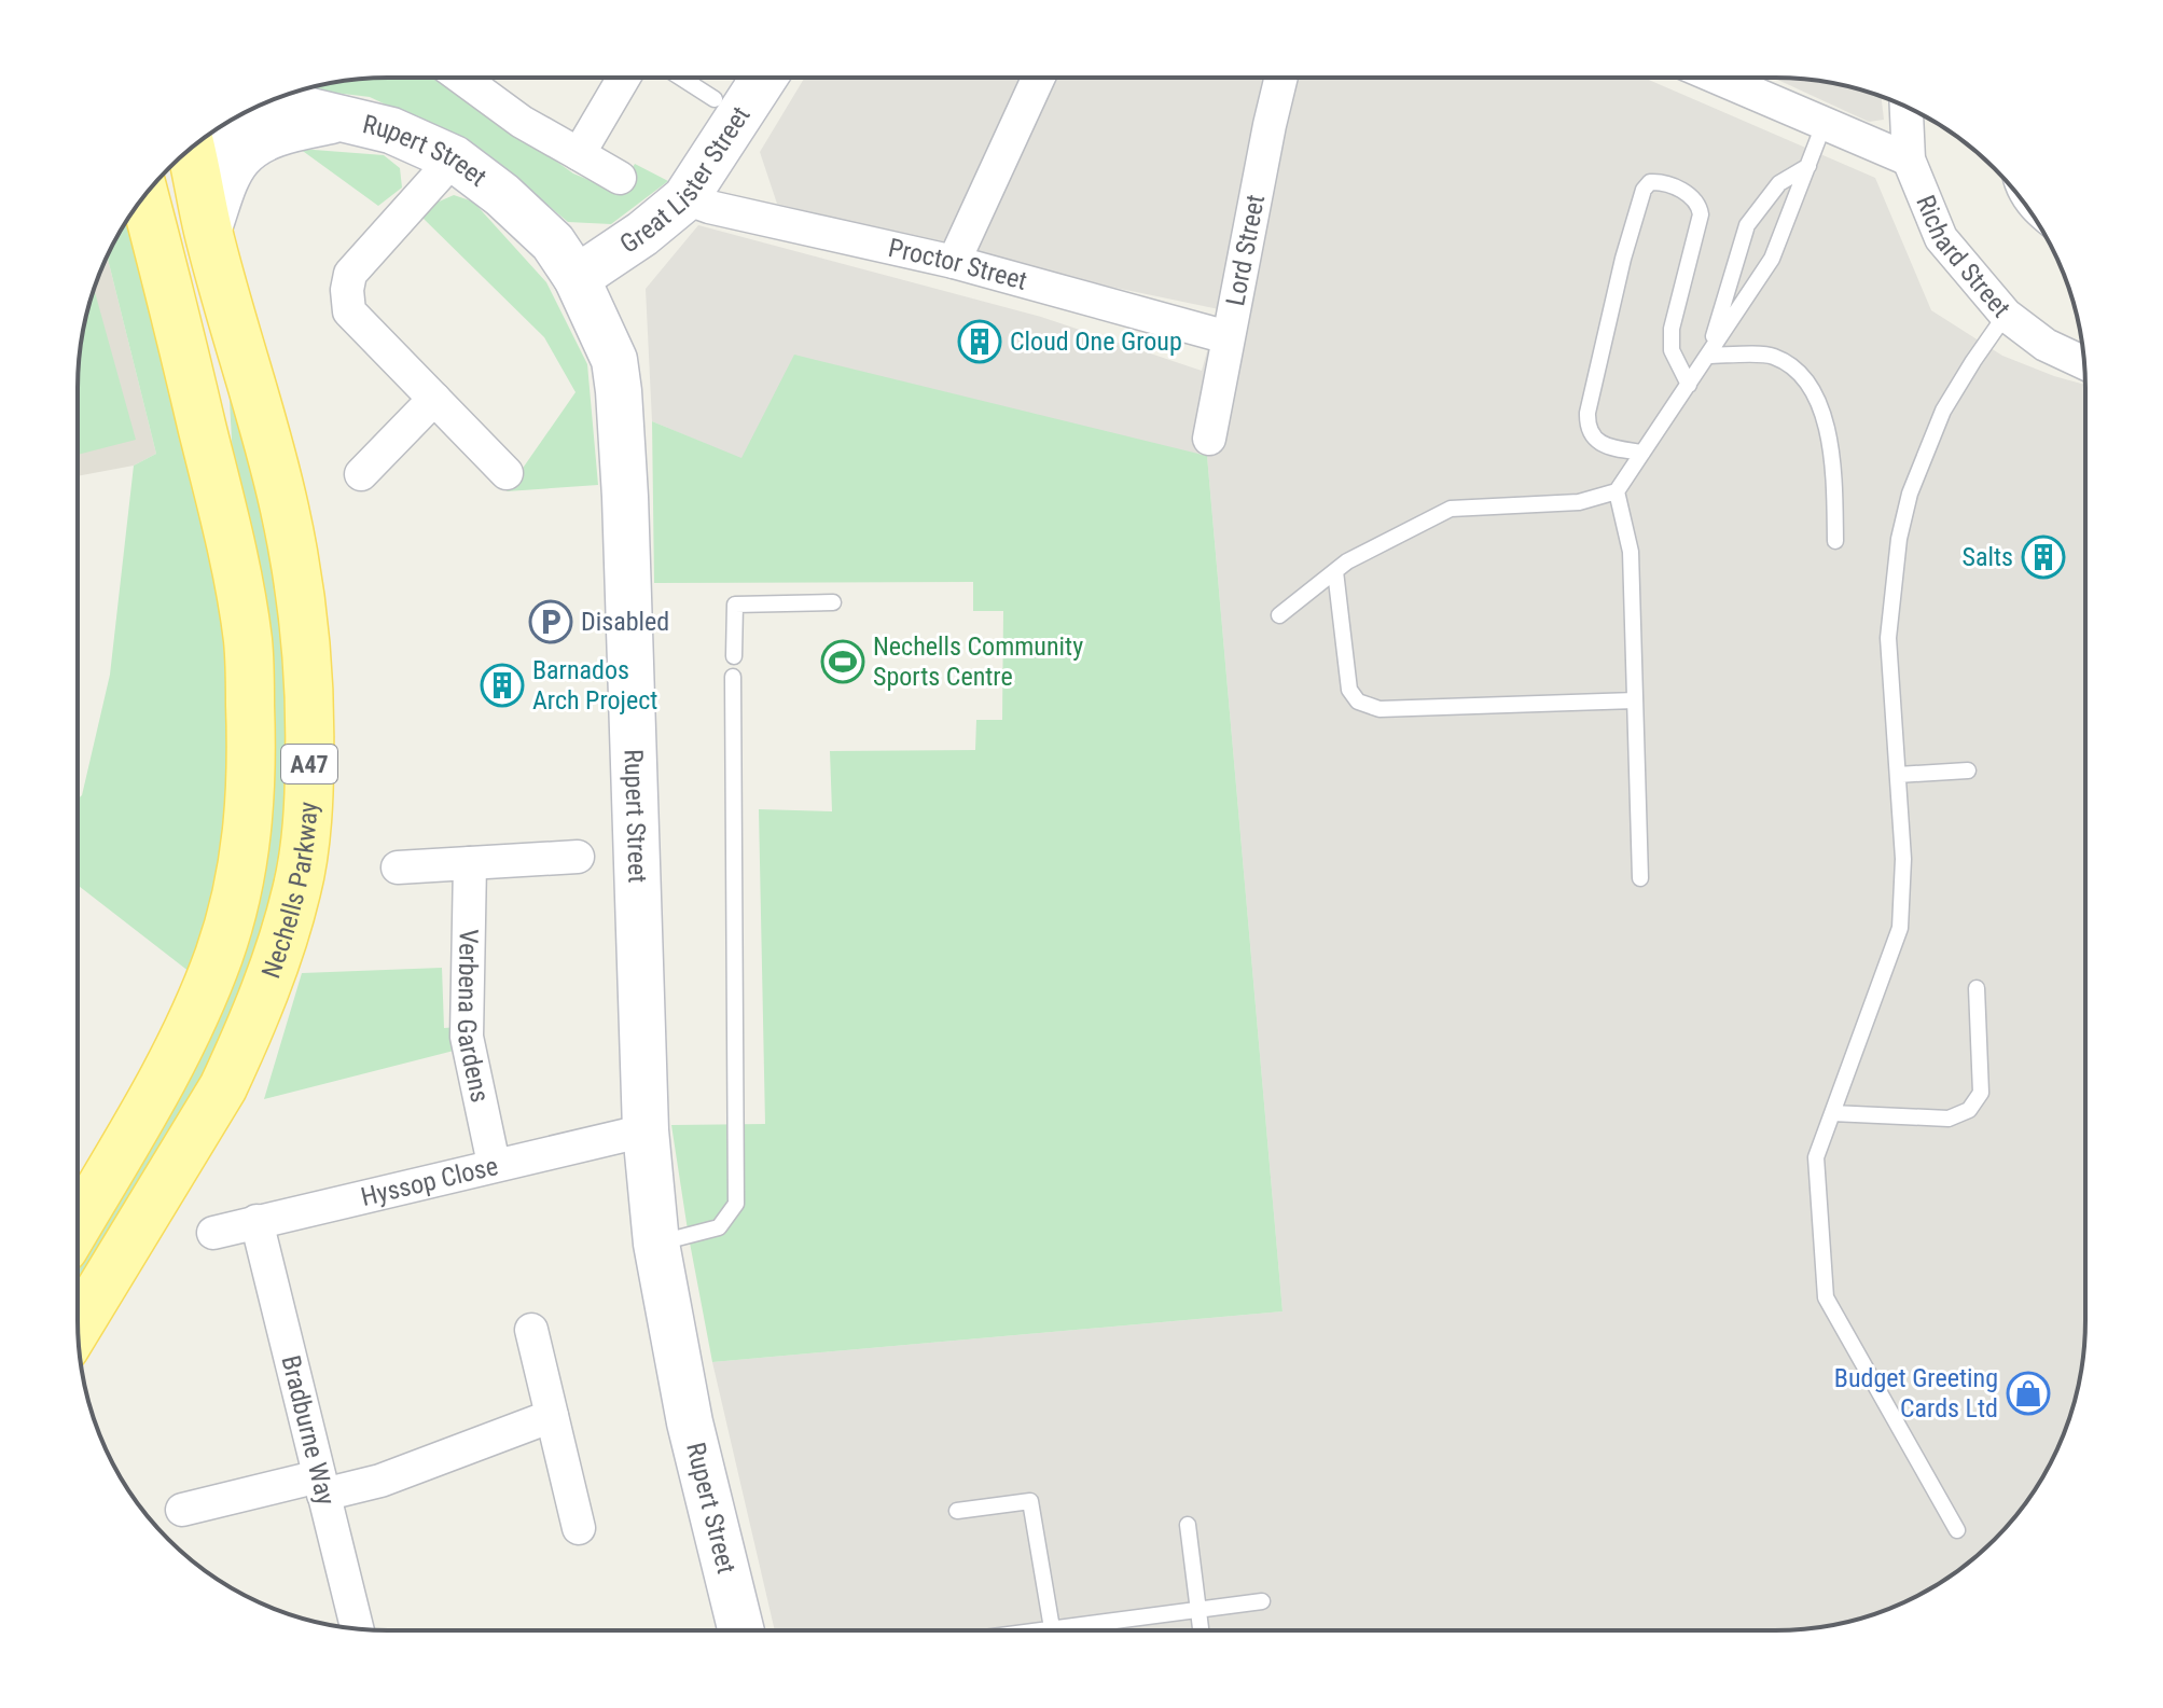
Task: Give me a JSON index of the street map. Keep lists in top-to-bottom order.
{
  "streets": {
    "main road": ["A47", "Nechells Parkway"],
    "street": [
      "Rupert Street",
      "Great Lister Street",
      "Lord Street",
      "Richard Street",
      "Proctor Street",
      "Verbena Gardens",
      "Hyssop Close",
      "Bradburne Way"
    ]
  },
  "crossings": [
    ["Rupert Street", "Great Lister Street"],
    ["Rupert Street", "Hyssop Close"],
    ["Great Lister Street", "Proctor Street"],
    ["Lord Street", "Proctor Street"],
    ["Verbena Gardens", "Hyssop Close"],
    ["Hyssop Close", "Bradburne Way"]
  ],
  "places": {
    "building": ["Cloud One Group", "Salts", "Barnados Arch Project"],
    "parking": ["Disabled"],
    "sports": ["Nechells Community Sports Centre"],
    "shop": ["Budget Greeting Cards Ltd"]
  }
}
